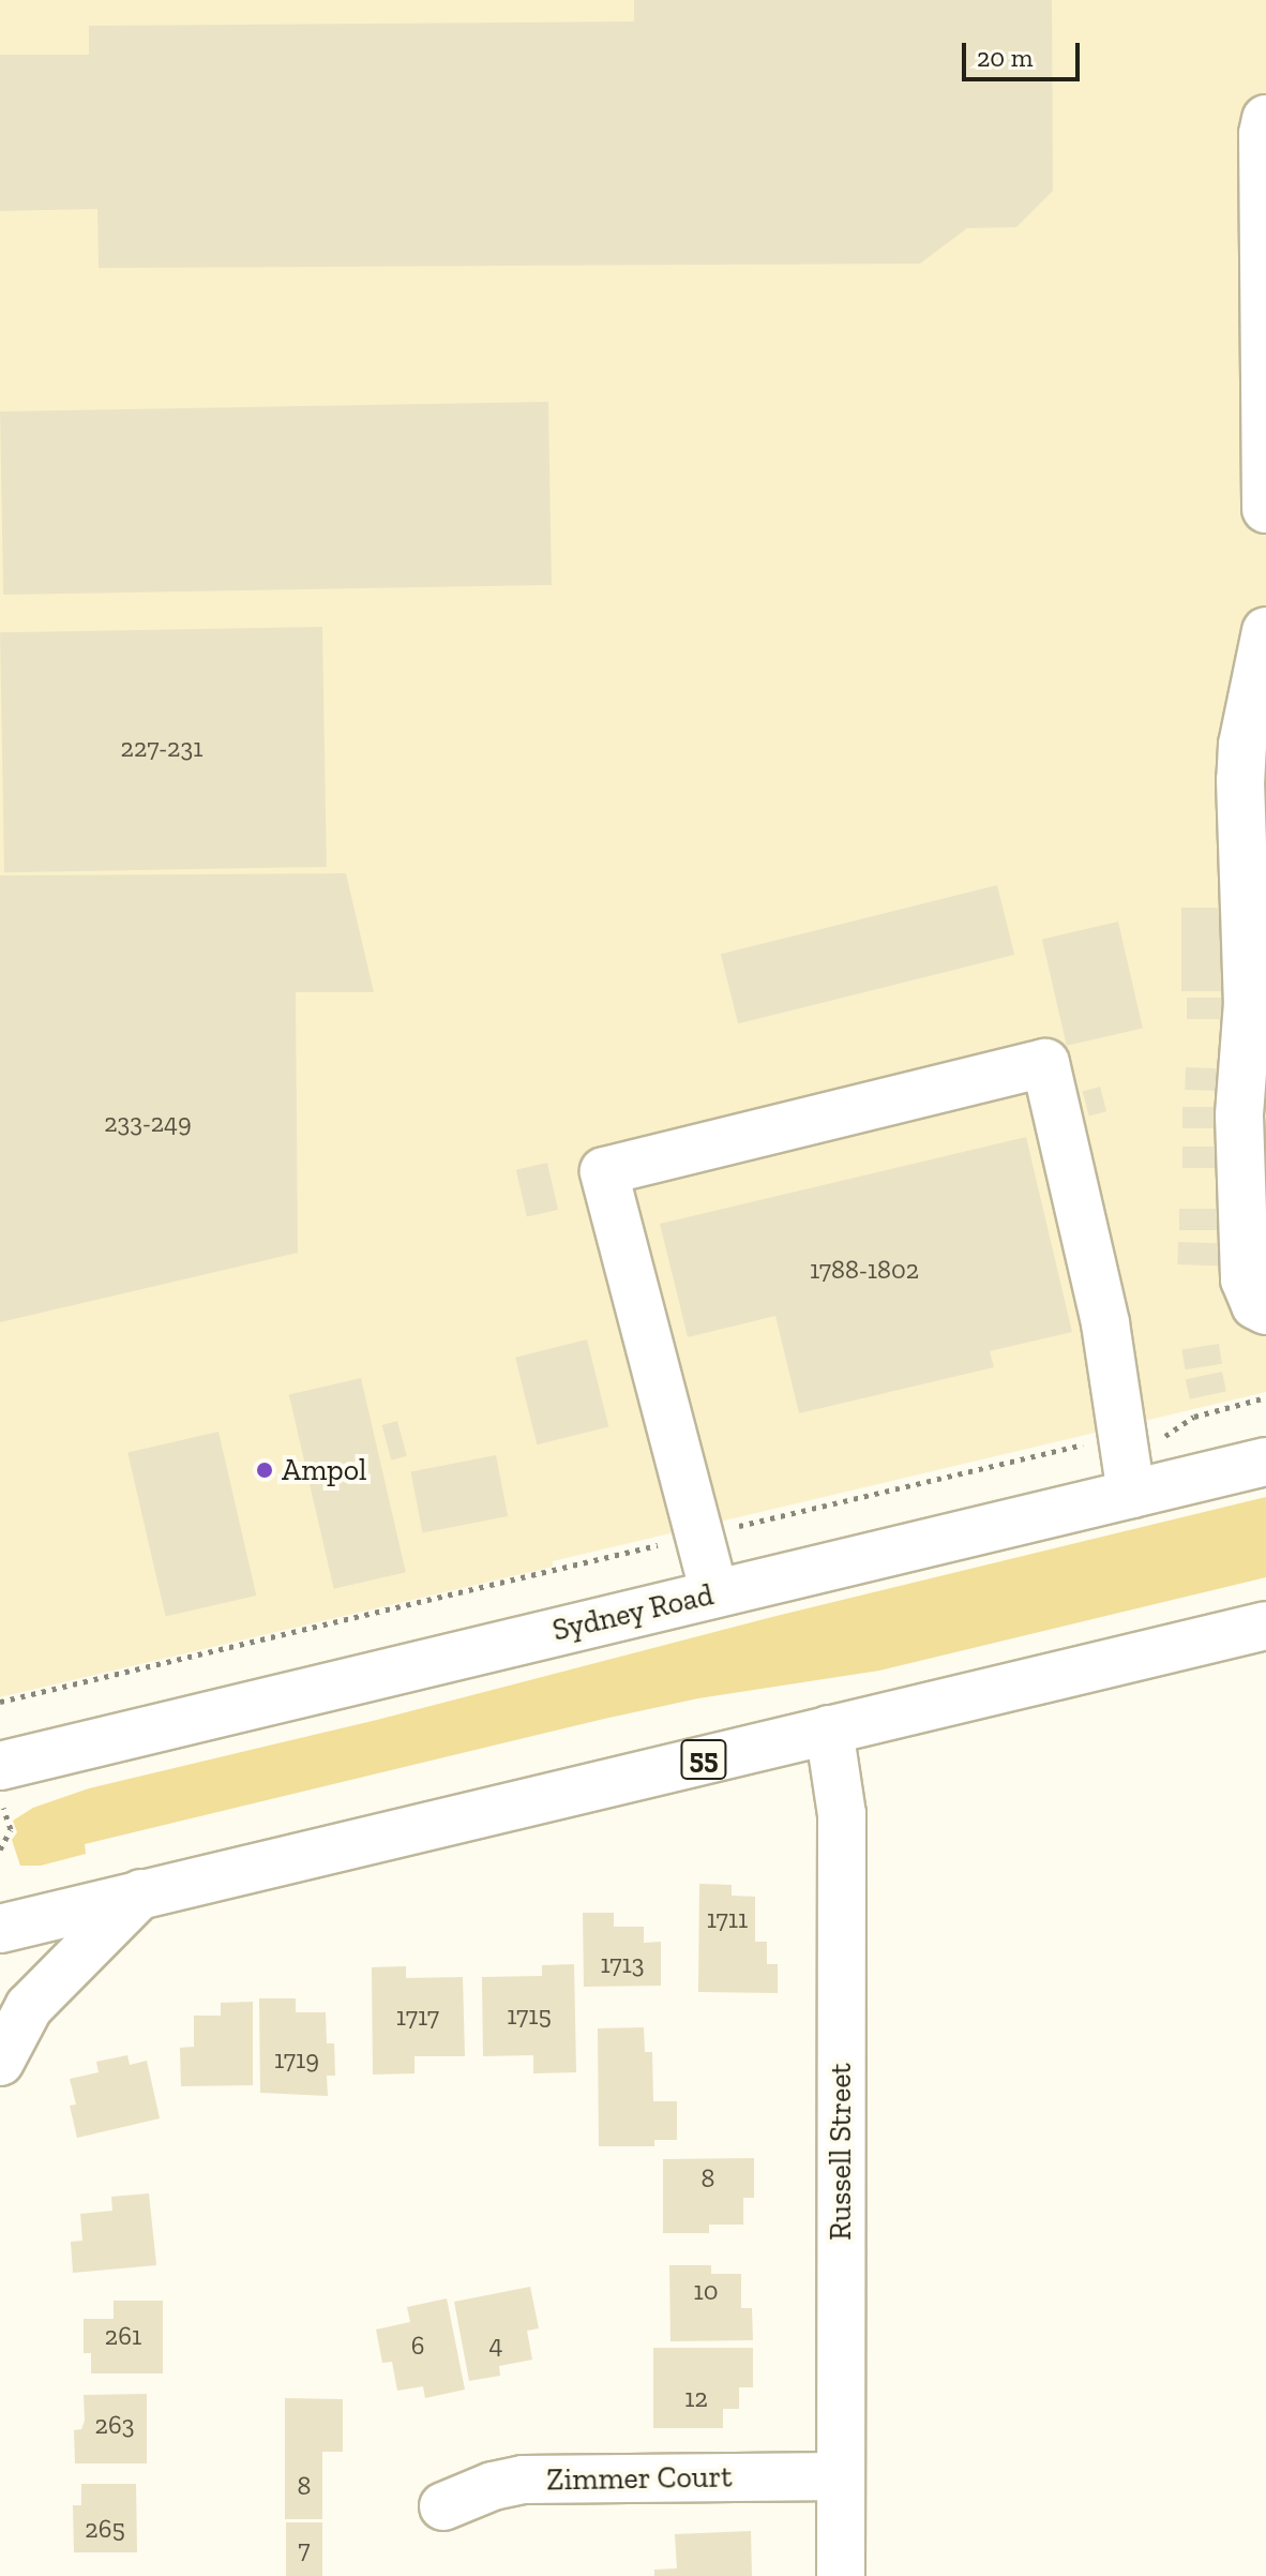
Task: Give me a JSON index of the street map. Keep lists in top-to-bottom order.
{
  "streets": {
    "main road": [
      "Sydney Road",
      "55",
      "Russell Street",
      "Zimmer Court"
    ]
  },
  "crossings": [
    ["55", "Russell Street"],
    ["Russell Street", "Zimmer Court"]
  ],
  "places": ["Ampol"],
  "house_numbers": [
    "227-231",
    "233-249",
    "1788-1802",
    "1711",
    "1713",
    "1715",
    "1717",
    "1719",
    "8",
    "10",
    "261",
    "4",
    "6",
    "12",
    "263",
    "8",
    "265",
    "7"
  ],
  "scale_bar": "20 m"
}
